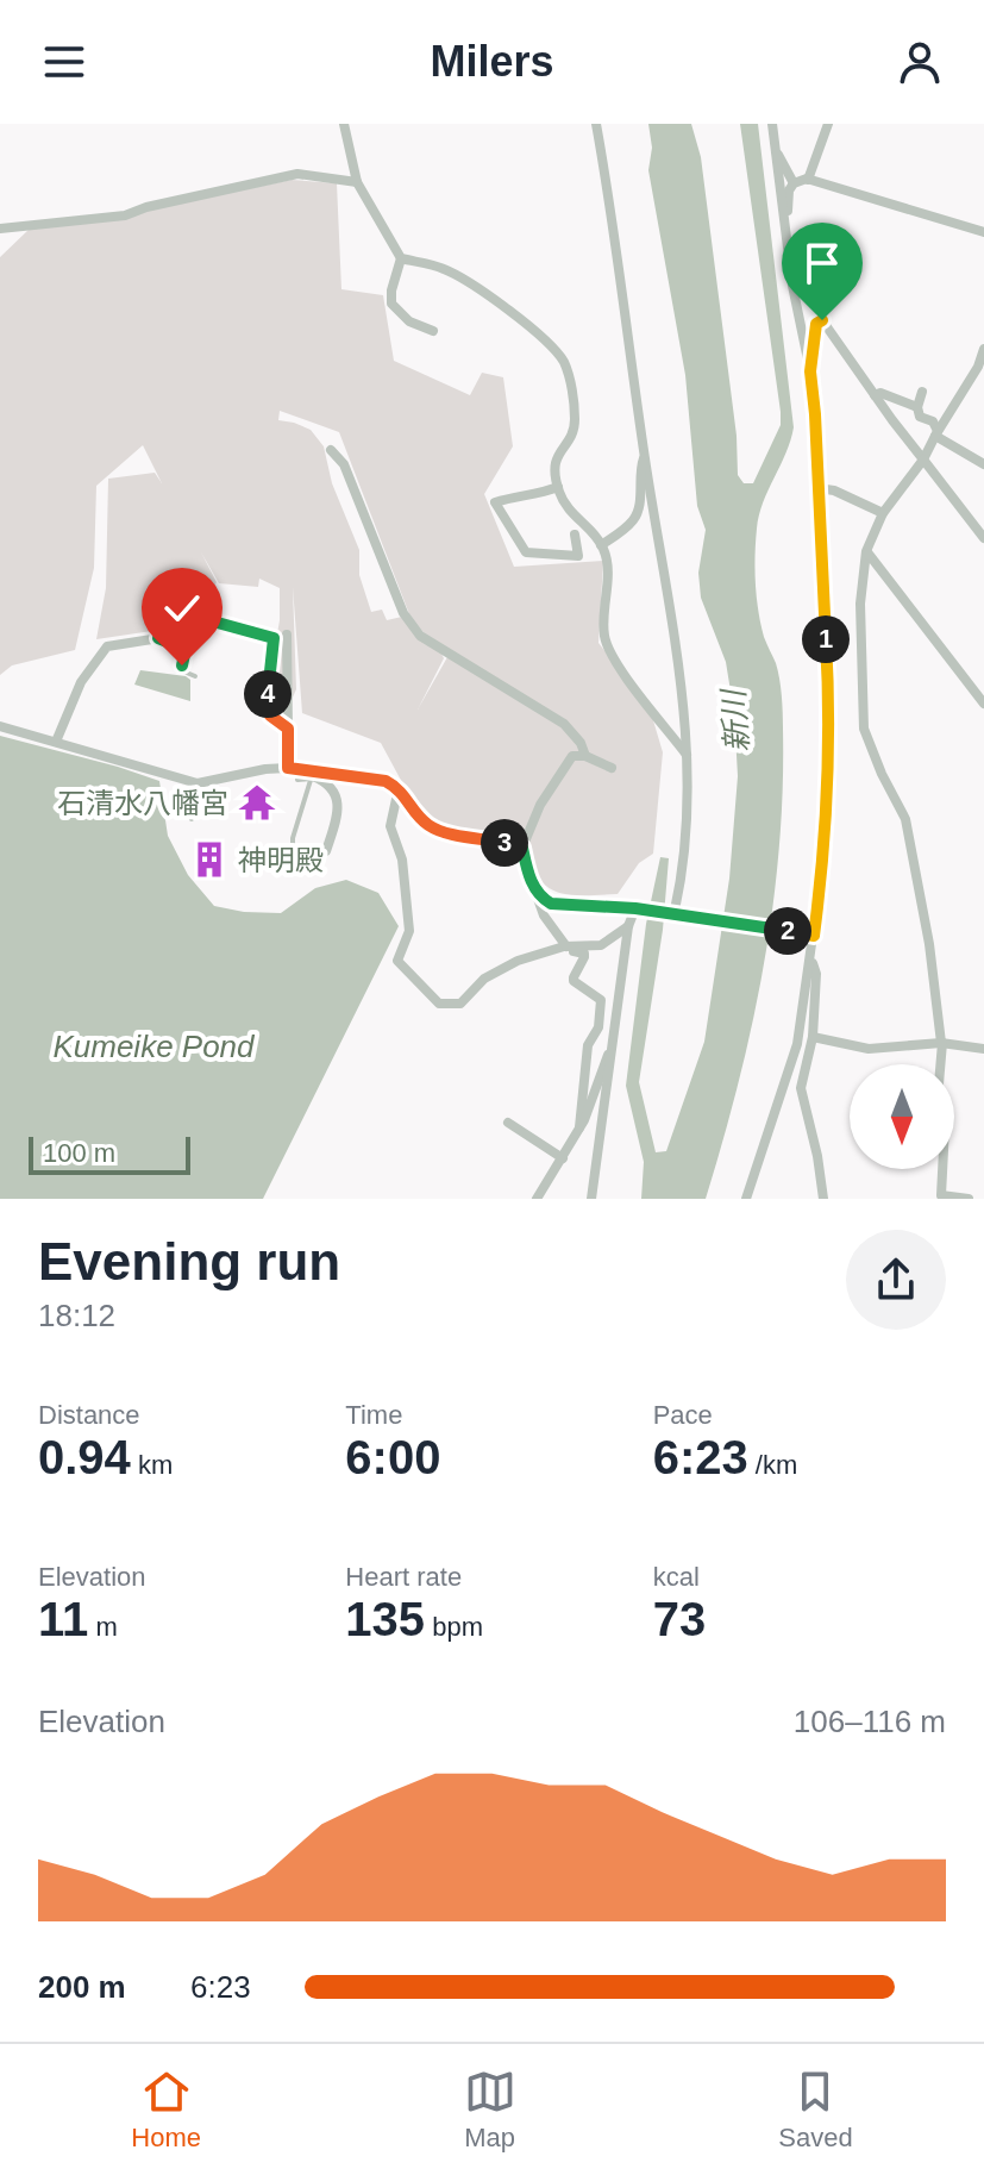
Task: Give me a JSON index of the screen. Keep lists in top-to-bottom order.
{
  "water": ["新川", "Kumeike Pond"],
  "places": {
    "temple": ["石清水八幡宮"],
    "building": ["神明殿"]
  },
  "scale_bar": "100 m",
  "north": "bottom",
  "page": {
    "header": "Milers",
    "pins": [
      "1",
      "4",
      "3",
      "2"
    ],
    "scale": "100 m",
    "heading": ["Evening run", "18:12"],
    "stats": [
      ["Distance", "0.94 km"],
      ["Time", "6:00"],
      ["Pace", "6:23 /km"],
      ["Elevation", "11 m"],
      ["Heart rate", "135 bpm"],
      ["kcal", "73"]
    ],
    "chart": ["Elevation", "106–116 m"],
    "list": [
      {
        "name": "200 m",
        "note": "6:23"
      }
    ],
    "tabs": ["Home", "Map", "Saved"]
  }
}
